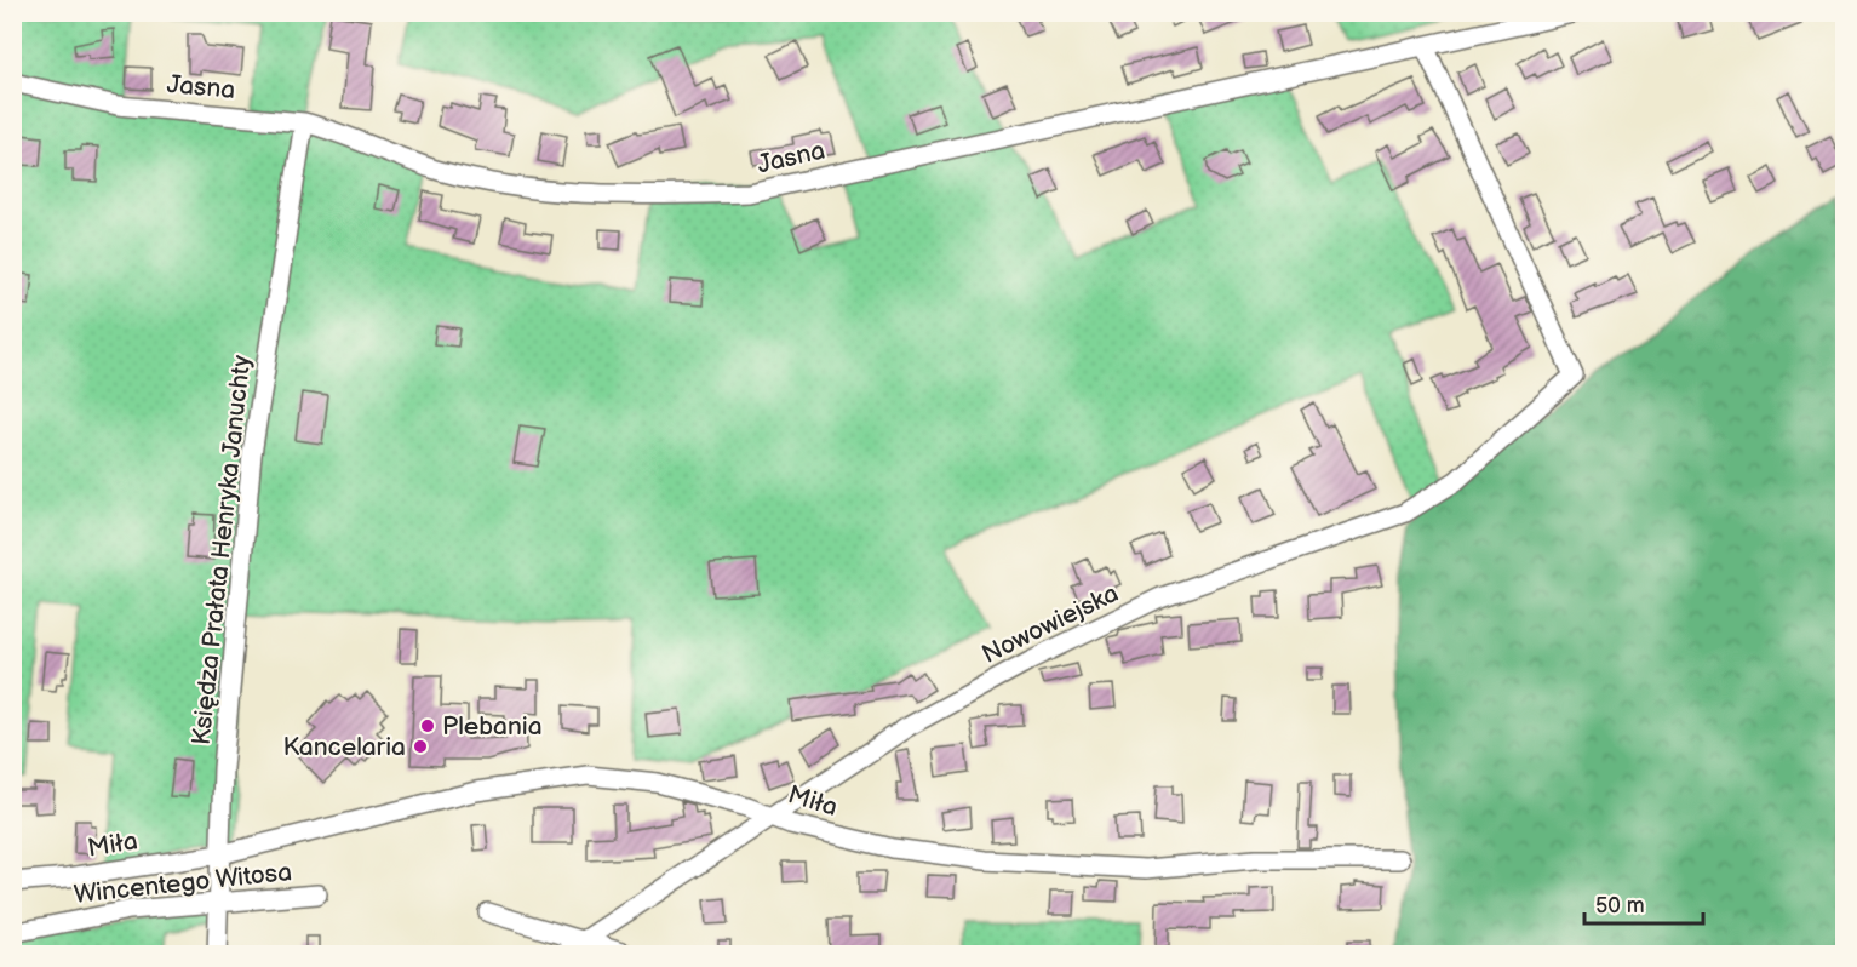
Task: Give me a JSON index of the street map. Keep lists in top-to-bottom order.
{
  "streets": {
    "street": [
      "Jasna",
      "Księdza Prałata Henryka Januchty",
      "Nowowiejska",
      "Miła",
      "Wincentego Witosa"
    ]
  },
  "crossings": [
    ["Jasna", "Księdza Prałata Henryka Januchty"],
    ["Jasna", "Nowowiejska"],
    ["Księdza Prałata Henryka Januchty", "Miła"],
    ["Nowowiejska", "Miła"]
  ],
  "places": ["Plebania", "Kancelaria"],
  "scale_bar": "50 m"
}
